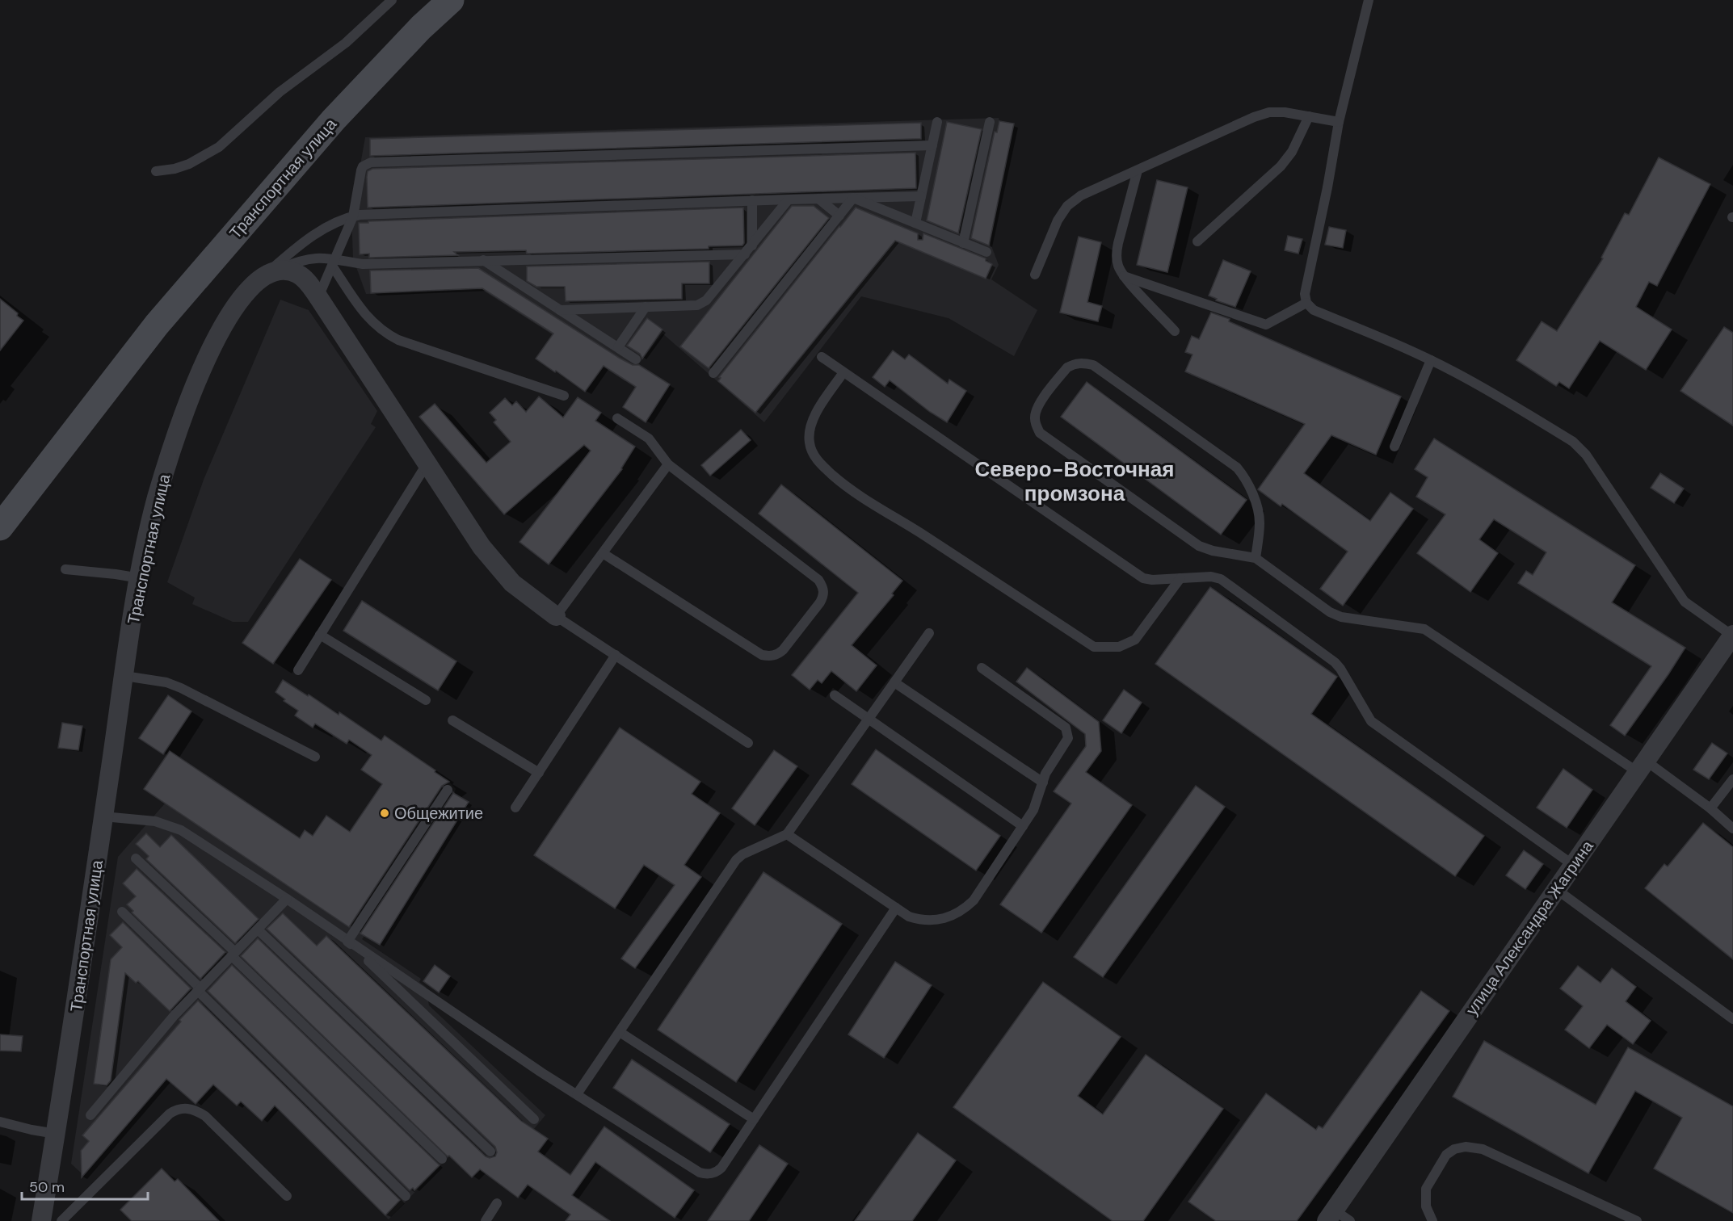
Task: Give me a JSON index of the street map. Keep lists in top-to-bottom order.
{
  "streets": {
    "main road": ["Транспортная улица"],
    "street": ["улица Александра Жагрина"]
  },
  "districts": ["Северо-Восточная промзона"],
  "places": ["Общежитие"],
  "scale_bar": "50 m"
}
